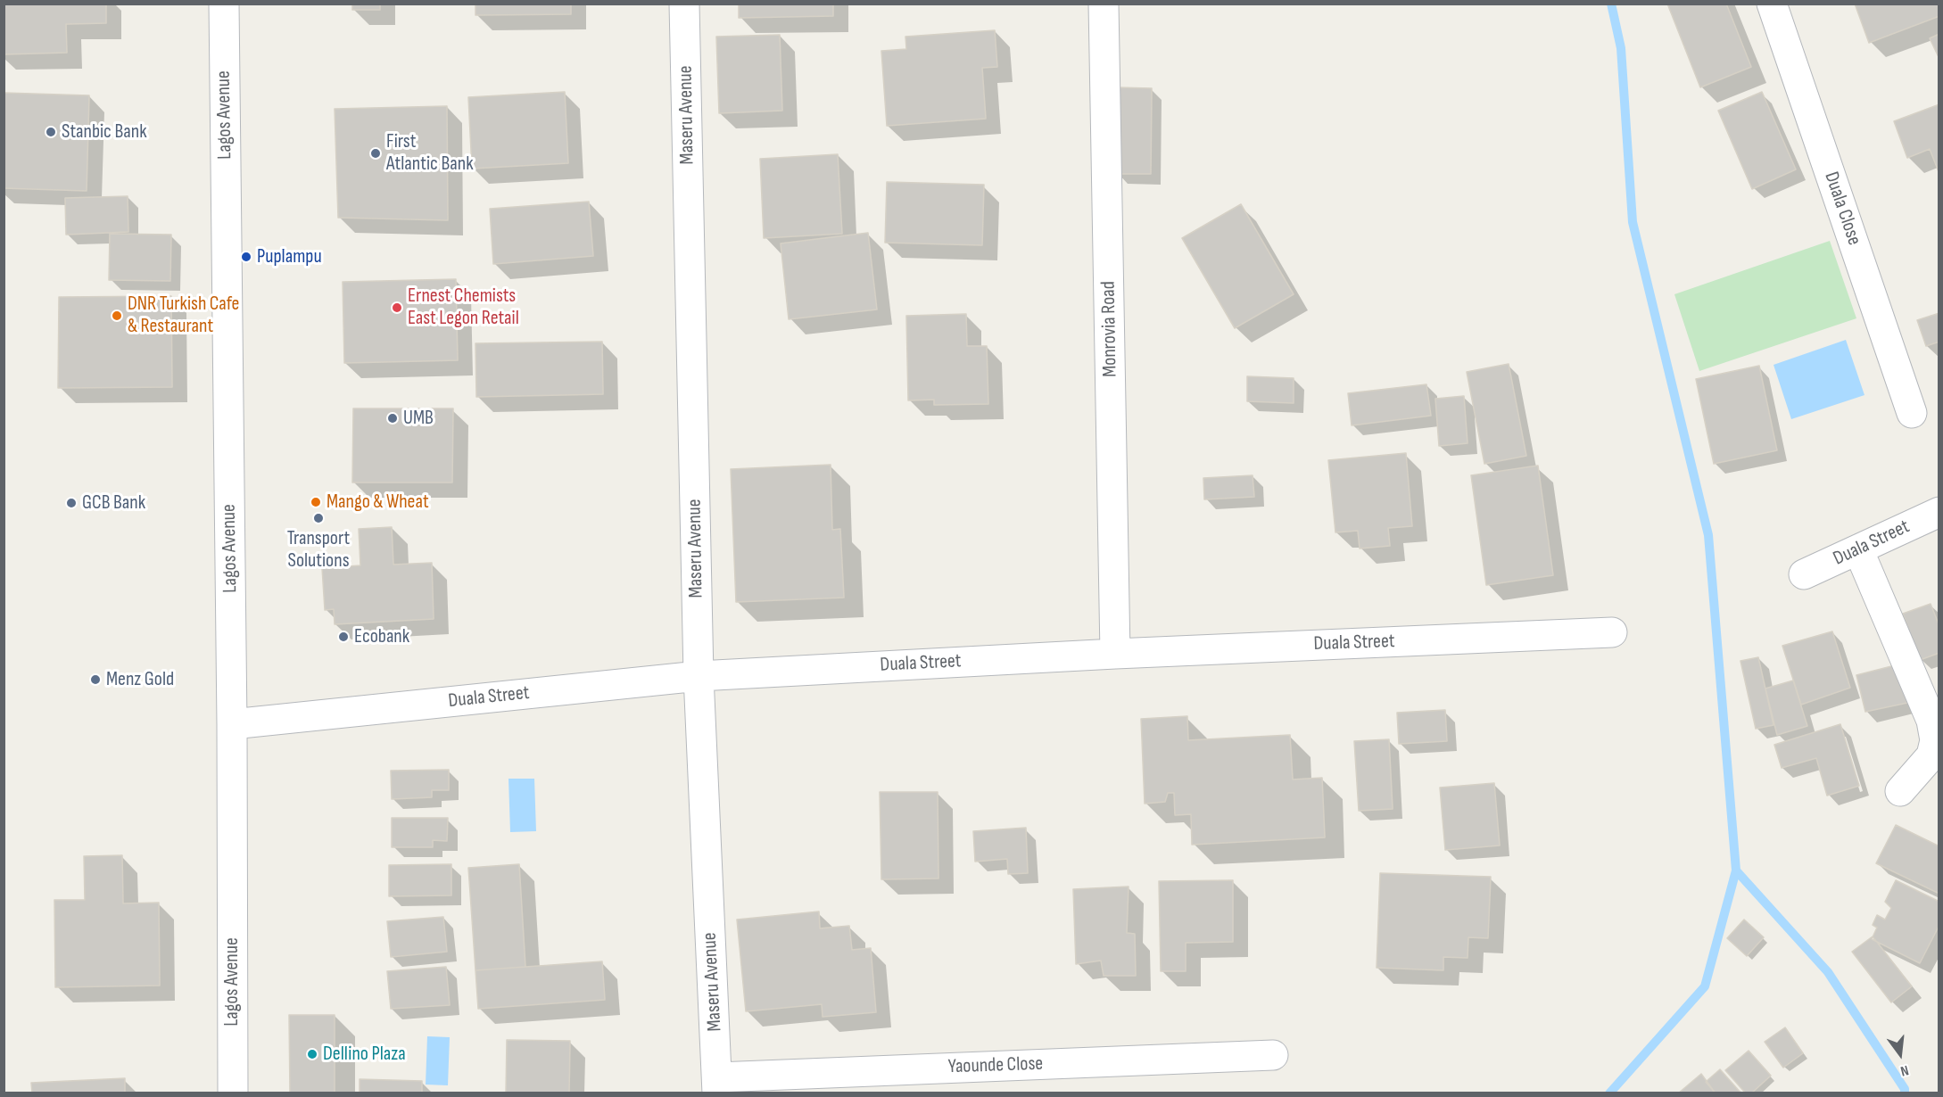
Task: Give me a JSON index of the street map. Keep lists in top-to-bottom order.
{
  "streets": {
    "street": [
      "Lagos Avenue",
      "Maseru Avenue",
      "Duala Close",
      "Monrovia Road",
      "Duala Street",
      "Yaounde Close"
    ]
  },
  "crossings": [
    ["Lagos Avenue", "Duala Street"],
    ["Maseru Avenue", "Duala Street"],
    ["Maseru Avenue", "Yaounde Close"],
    ["Monrovia Road", "Duala Street"]
  ],
  "places": [
    "Stanbic Bank",
    "First Atlantic Bank",
    "Puplampu",
    "Ernest Chemists East Legon Retail",
    "DNR Turkish Cafe & Restaurant",
    "UMB",
    "Mango & Wheat",
    "GCB Bank",
    "Transport Solutions",
    "Ecobank",
    "Menz Gold",
    "Dellino Plaza"
  ],
  "north": "bottom"
}
